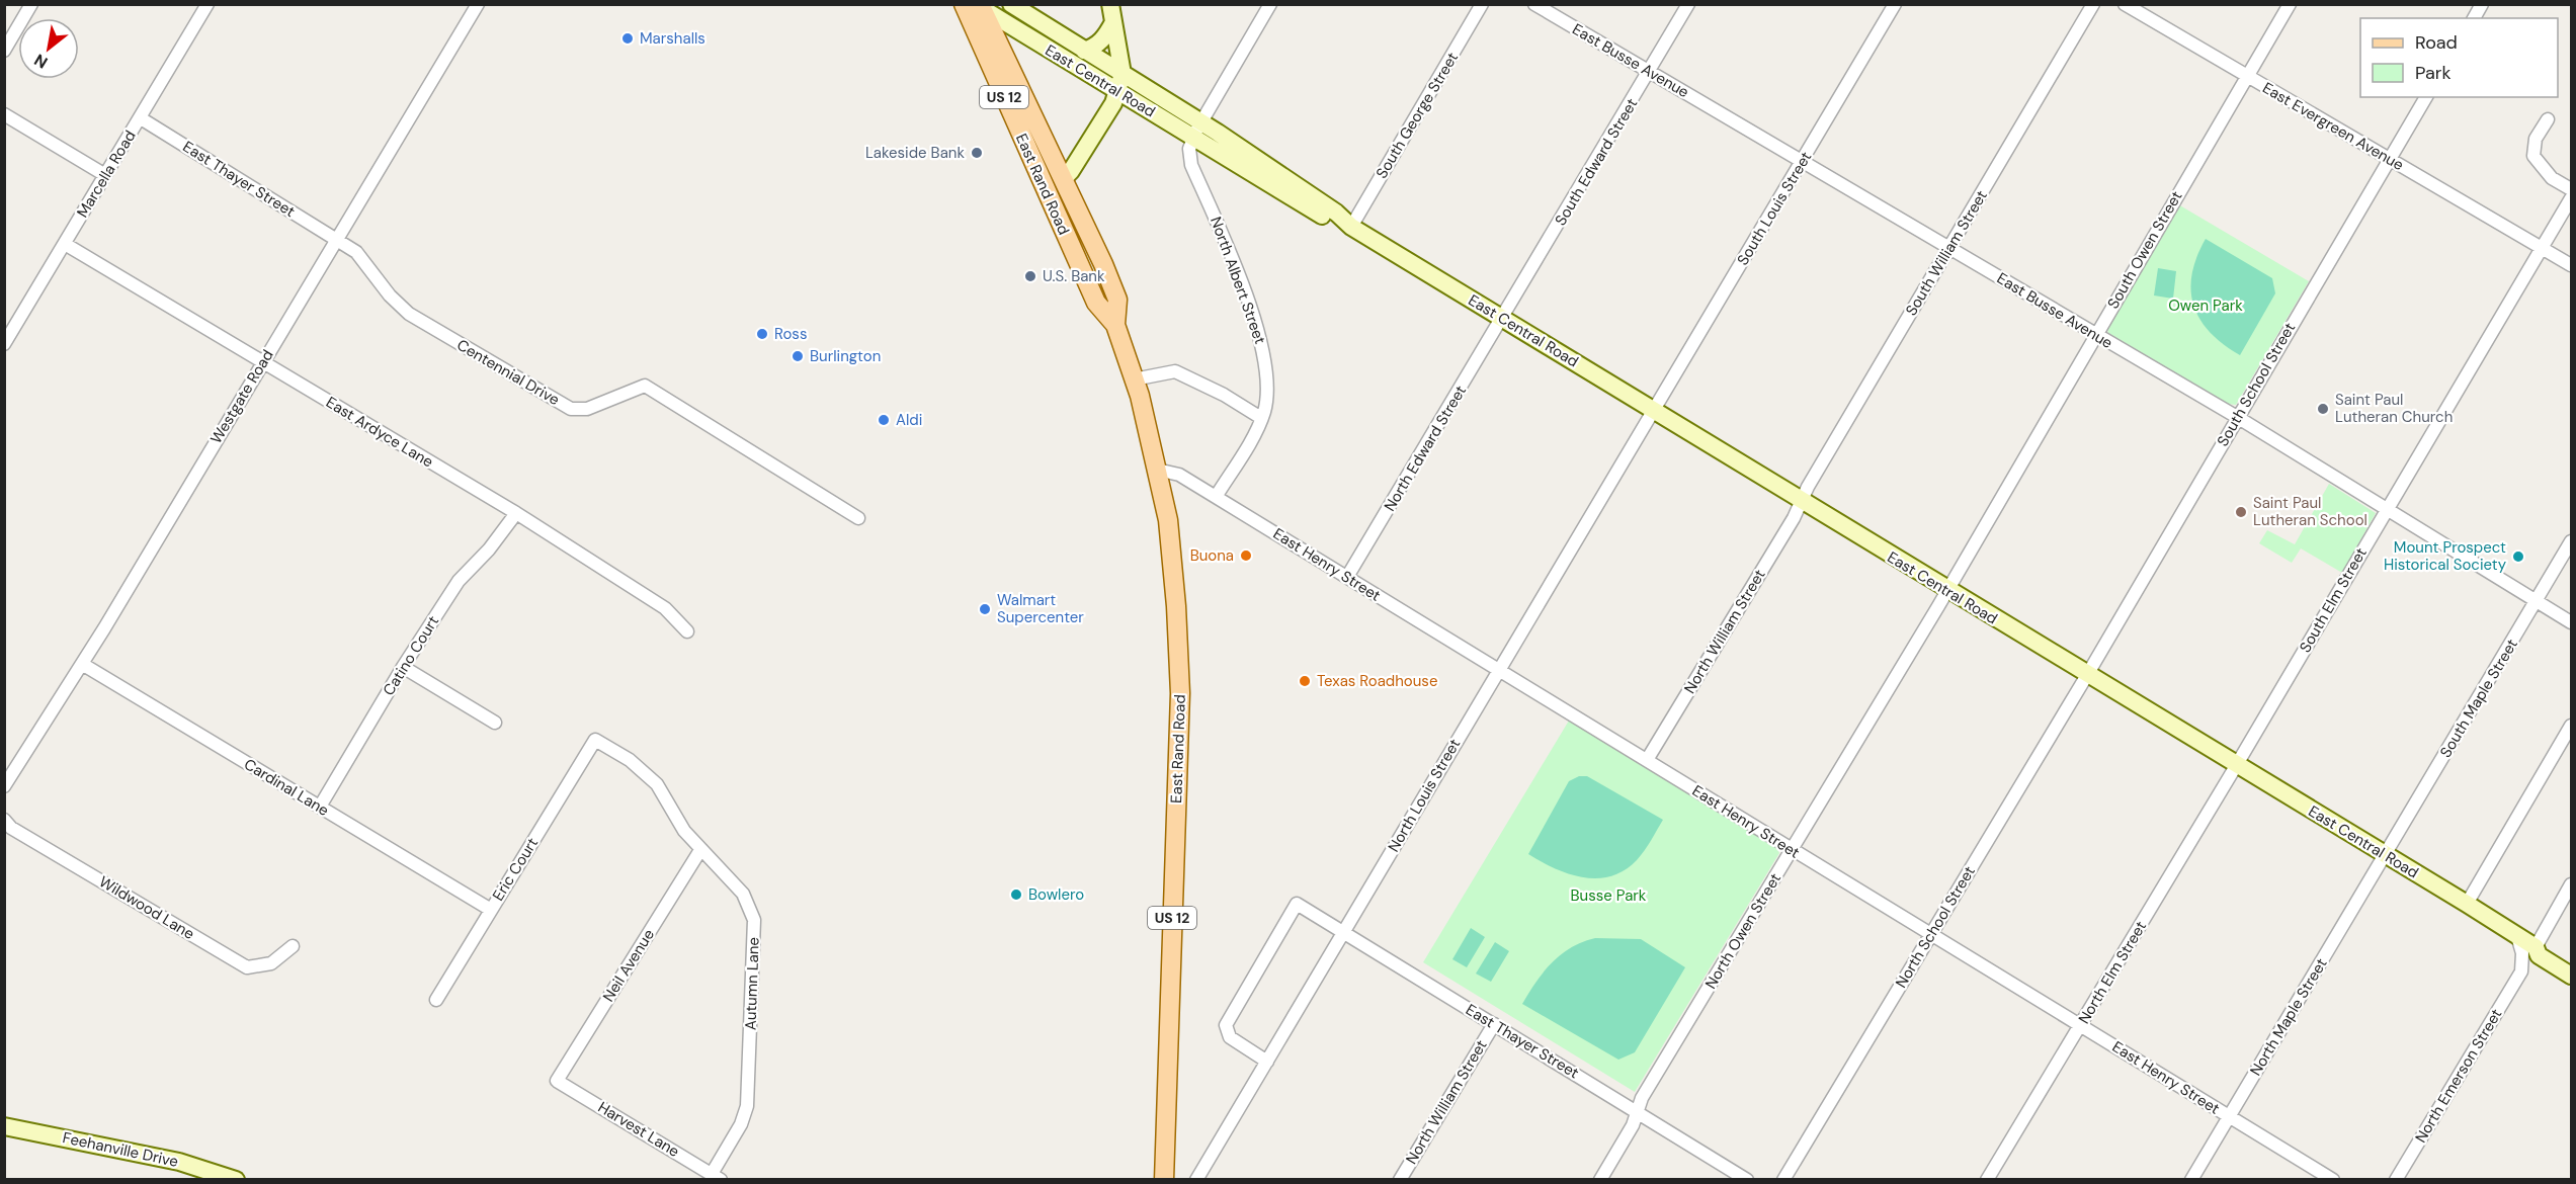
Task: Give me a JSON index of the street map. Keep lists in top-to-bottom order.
{
  "streets": {
    "main road": [
      "East Central Road",
      "US 12",
      "East Rand Road",
      "Feehanville Drive"
    ],
    "street": [
      "East Busse Avenue",
      "South George Street",
      "East Evergreen Avenue",
      "South Edward Street",
      "Marcella Road",
      "East Thayer Street",
      "South Louis Street",
      "South Owen Street",
      "South William Street",
      "North Albert Street",
      "Centennial Drive",
      "South School Street",
      "Westgate Road",
      "East Ardyce Lane",
      "North Edward Street",
      "East Henry Street",
      "South Elm Street",
      "North William Street",
      "Catino Court",
      "South Maple Street",
      "Cardinal Lane",
      "North Louis Street",
      "Eric Court",
      "Wildwood Lane",
      "North School Street",
      "North Owen Street",
      "Neil Avenue",
      "North Elm Street",
      "Autumn Lane",
      "North Maple Street",
      "North Emerson Street",
      "Harvest Lane"
    ]
  },
  "crossings": [
    ["East Busse Avenue", "South Edward Street"],
    ["East Busse Avenue", "South Louis Street"],
    ["East Busse Avenue", "South Owen Street"],
    ["East Busse Avenue", "South William Street"],
    ["East Busse Avenue", "South School Street"],
    ["East Busse Avenue", "South Elm Street"],
    ["East Busse Avenue", "South Maple Street"],
    ["East Central Road", "South George Street"],
    ["East Central Road", "South Edward Street"],
    ["East Central Road", "East Rand Road"],
    ["East Central Road", "South Louis Street"],
    ["East Central Road", "South Owen Street"],
    ["East Central Road", "South William Street"],
    ["East Central Road", "North Albert Street"],
    ["East Central Road", "South School Street"],
    ["East Central Road", "North Edward Street"],
    ["East Central Road", "South Elm Street"],
    ["East Central Road", "North William Street"],
    ["East Central Road", "South Maple Street"],
    ["East Central Road", "North Louis Street"],
    ["East Central Road", "North School Street"],
    ["East Central Road", "North Owen Street"],
    ["East Central Road", "North Elm Street"],
    ["East Central Road", "North Maple Street"],
    ["East Evergreen Avenue", "South Owen Street"],
    ["East Evergreen Avenue", "South School Street"],
    ["East Evergreen Avenue", "South Elm Street"],
    ["South Edward Street", "North Edward Street"],
    ["Marcella Road", "East Thayer Street"],
    ["Marcella Road", "East Ardyce Lane"],
    ["East Thayer Street", "Centennial Drive"],
    ["East Thayer Street", "Westgate Road"],
    ["East Thayer Street", "North William Street"],
    ["East Thayer Street", "North Louis Street"],
    ["East Thayer Street", "North Owen Street"],
    ["East Rand Road", "East Henry Street"],
    ["South Louis Street", "North Louis Street"],
    ["South Owen Street", "North Owen Street"],
    ["South William Street", "North William Street"],
    ["North Albert Street", "East Henry Street"],
    ["Centennial Drive", "Westgate Road"],
    ["South School Street", "North School Street"],
    ["Westgate Road", "East Ardyce Lane"],
    ["Westgate Road", "Cardinal Lane"],
    ["East Ardyce Lane", "Catino Court"],
    ["North Edward Street", "East Henry Street"],
    ["East Henry Street", "North William Street"],
    ["East Henry Street", "North Louis Street"],
    ["East Henry Street", "North School Street"],
    ["East Henry Street", "North Owen Street"],
    ["East Henry Street", "North Elm Street"],
    ["East Henry Street", "North Maple Street"],
    ["South Elm Street", "North Elm Street"],
    ["Catino Court", "Cardinal Lane"],
    ["South Maple Street", "North Maple Street"],
    ["Cardinal Lane", "Eric Court"],
    ["Eric Court", "Autumn Lane"],
    ["Neil Avenue", "Autumn Lane"],
    ["Neil Avenue", "Harvest Lane"],
    ["Autumn Lane", "Harvest Lane"]
  ],
  "parks": ["Owen Park", "Busse Park"],
  "places": [
    "Marshalls",
    "Lakeside Bank",
    "U.S. Bank",
    "Ross",
    "Burlington",
    "Saint Paul Lutheran Church",
    "Aldi",
    "Saint Paul Lutheran School",
    "Buona",
    "Mount Prospect Historical Society",
    "Walmart Supercenter",
    "Texas Roadhouse",
    "Bowlero"
  ],
  "legend": ["Road", "Park"],
  "north": "bottom left"
}
